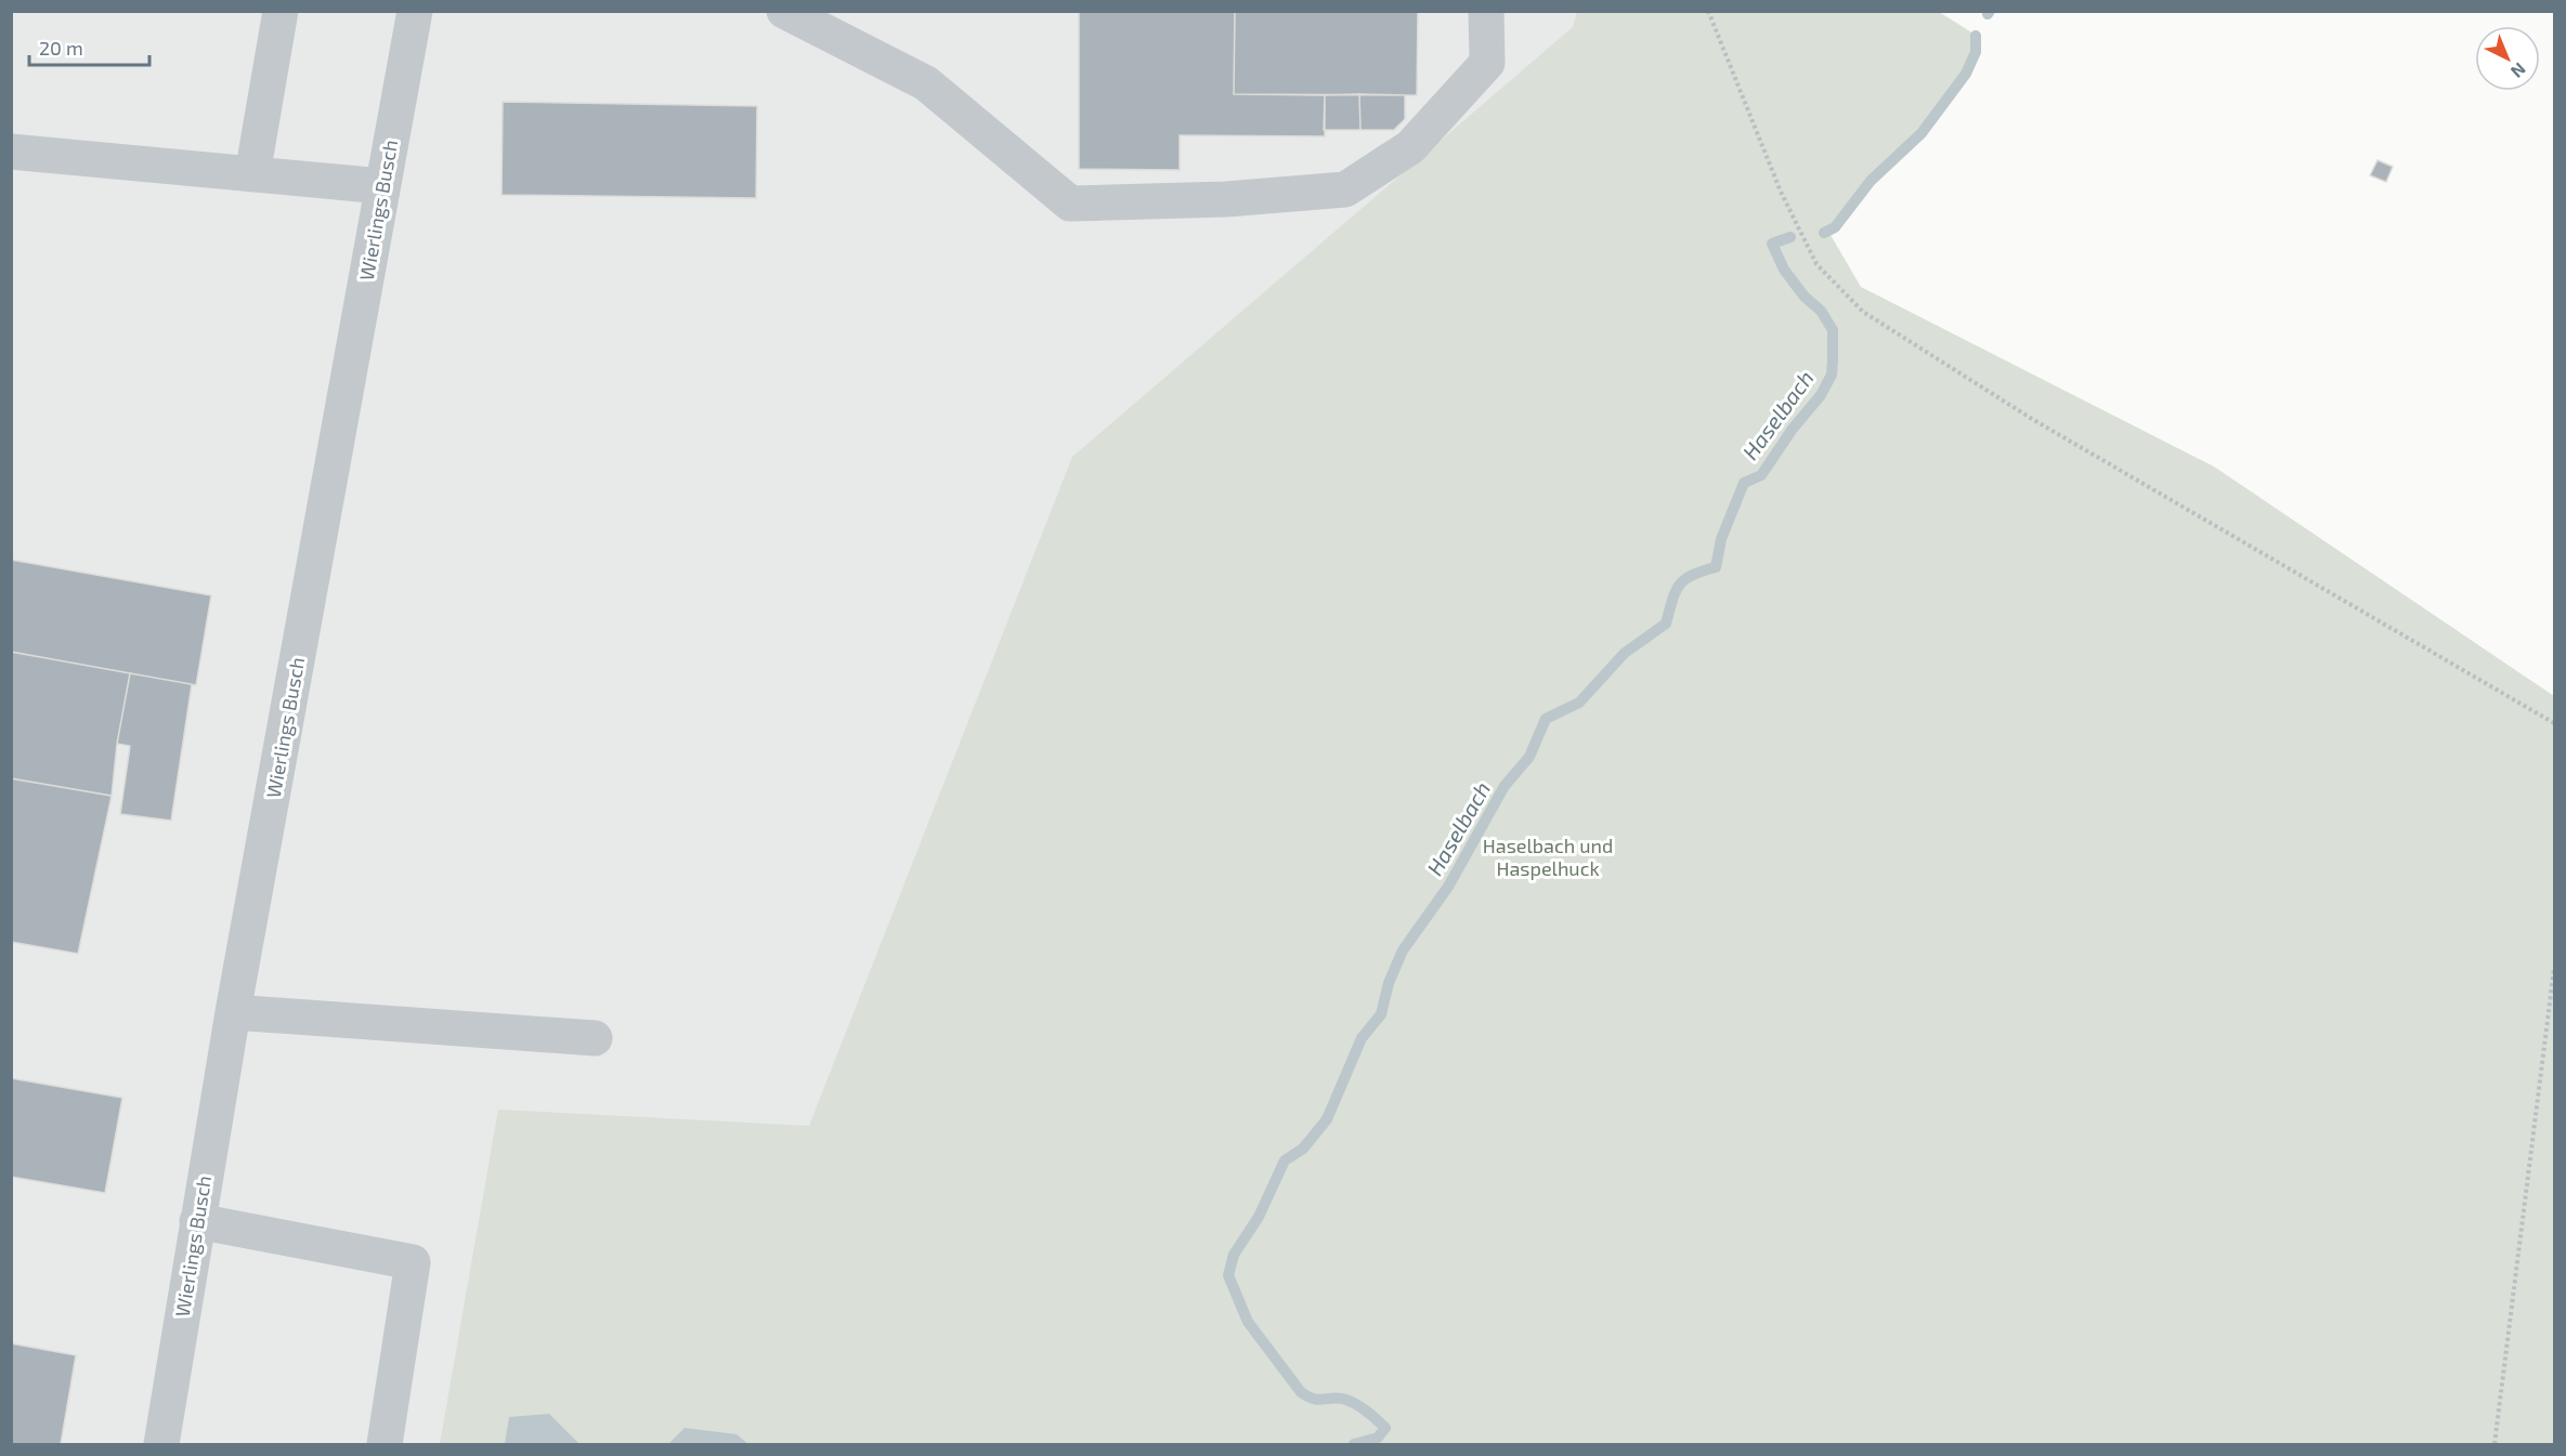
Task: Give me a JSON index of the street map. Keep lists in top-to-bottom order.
{
  "streets": {
    "street": ["Wierlings Busch"]
  },
  "water": ["Haselbach"],
  "parks": ["Haselbach und Haspelhuck"],
  "scale_bar": "20 m",
  "north": "bottom right"
}
